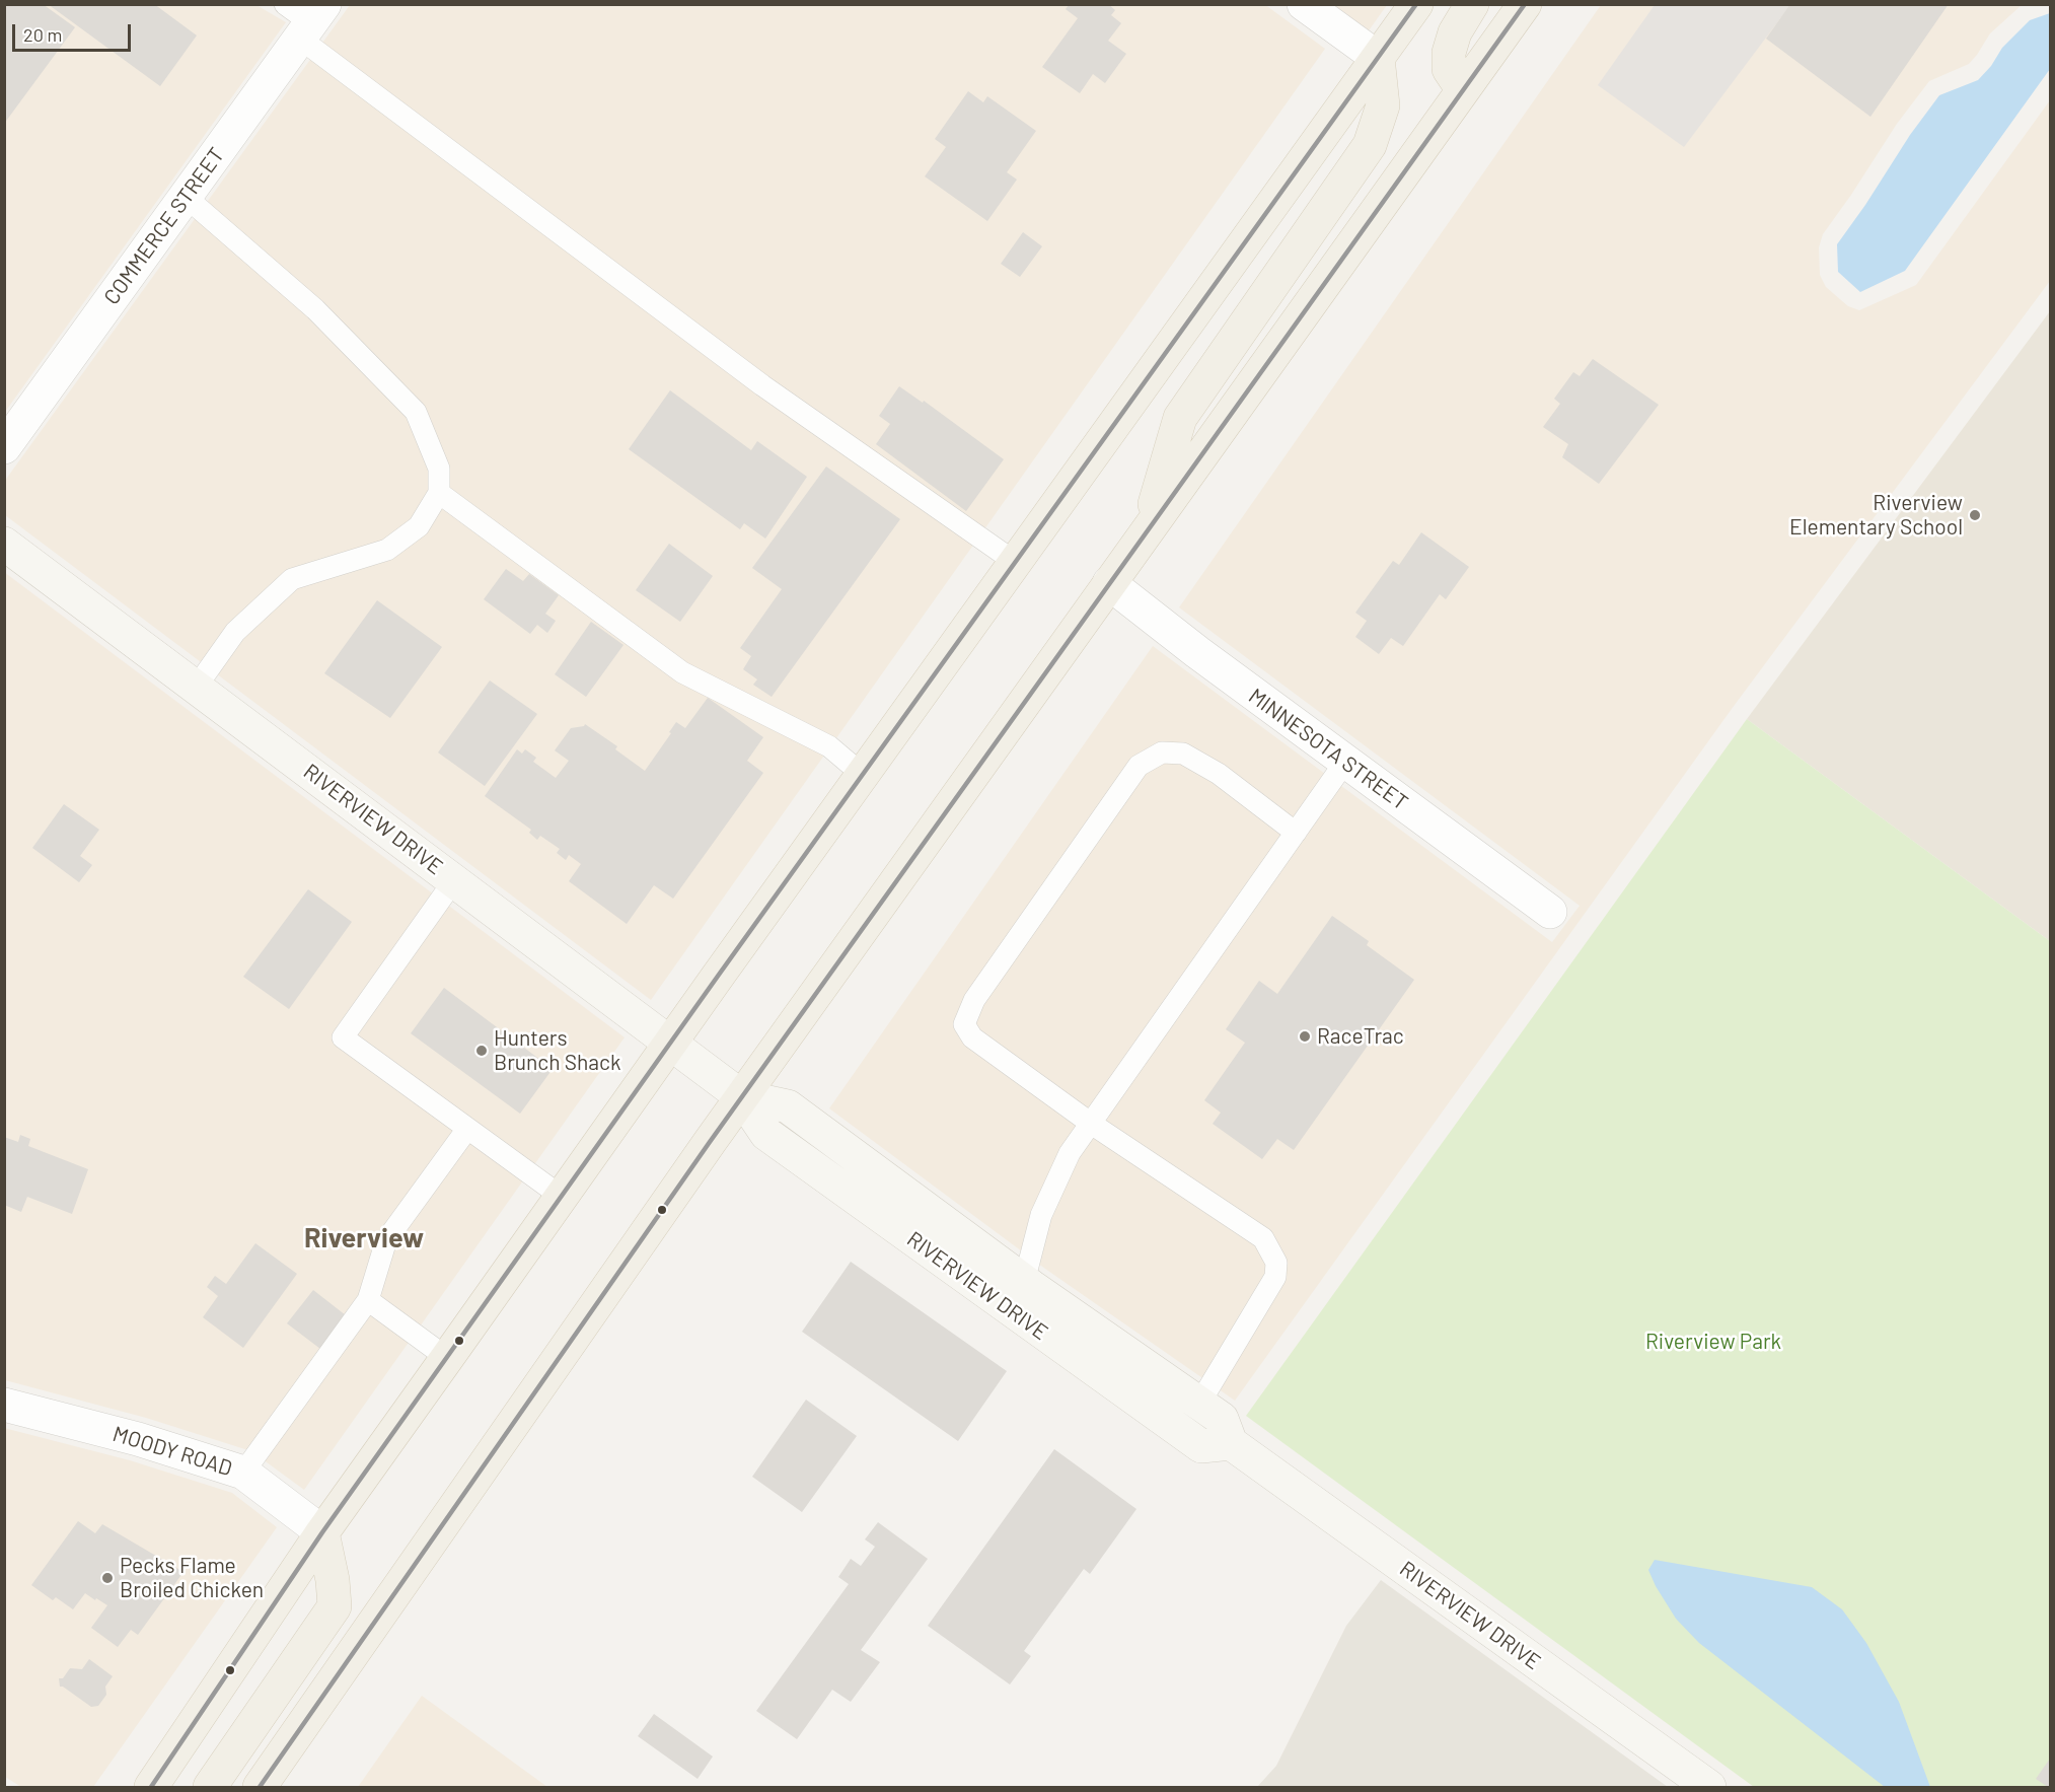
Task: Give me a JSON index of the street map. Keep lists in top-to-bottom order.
{
  "streets": {
    "street": [
      "COMMERCE STREET",
      "MINNESOTA STREET",
      "RIVERVIEW DRIVE",
      "MOODY ROAD"
    ]
  },
  "districts": ["Riverview"],
  "parks": ["Riverview Park"],
  "places": [
    "Riverview Elementary School",
    "RaceTrac",
    "Hunters Brunch Shack",
    "Pecks Flame Broiled Chicken"
  ],
  "scale_bar": "20 m"
}
